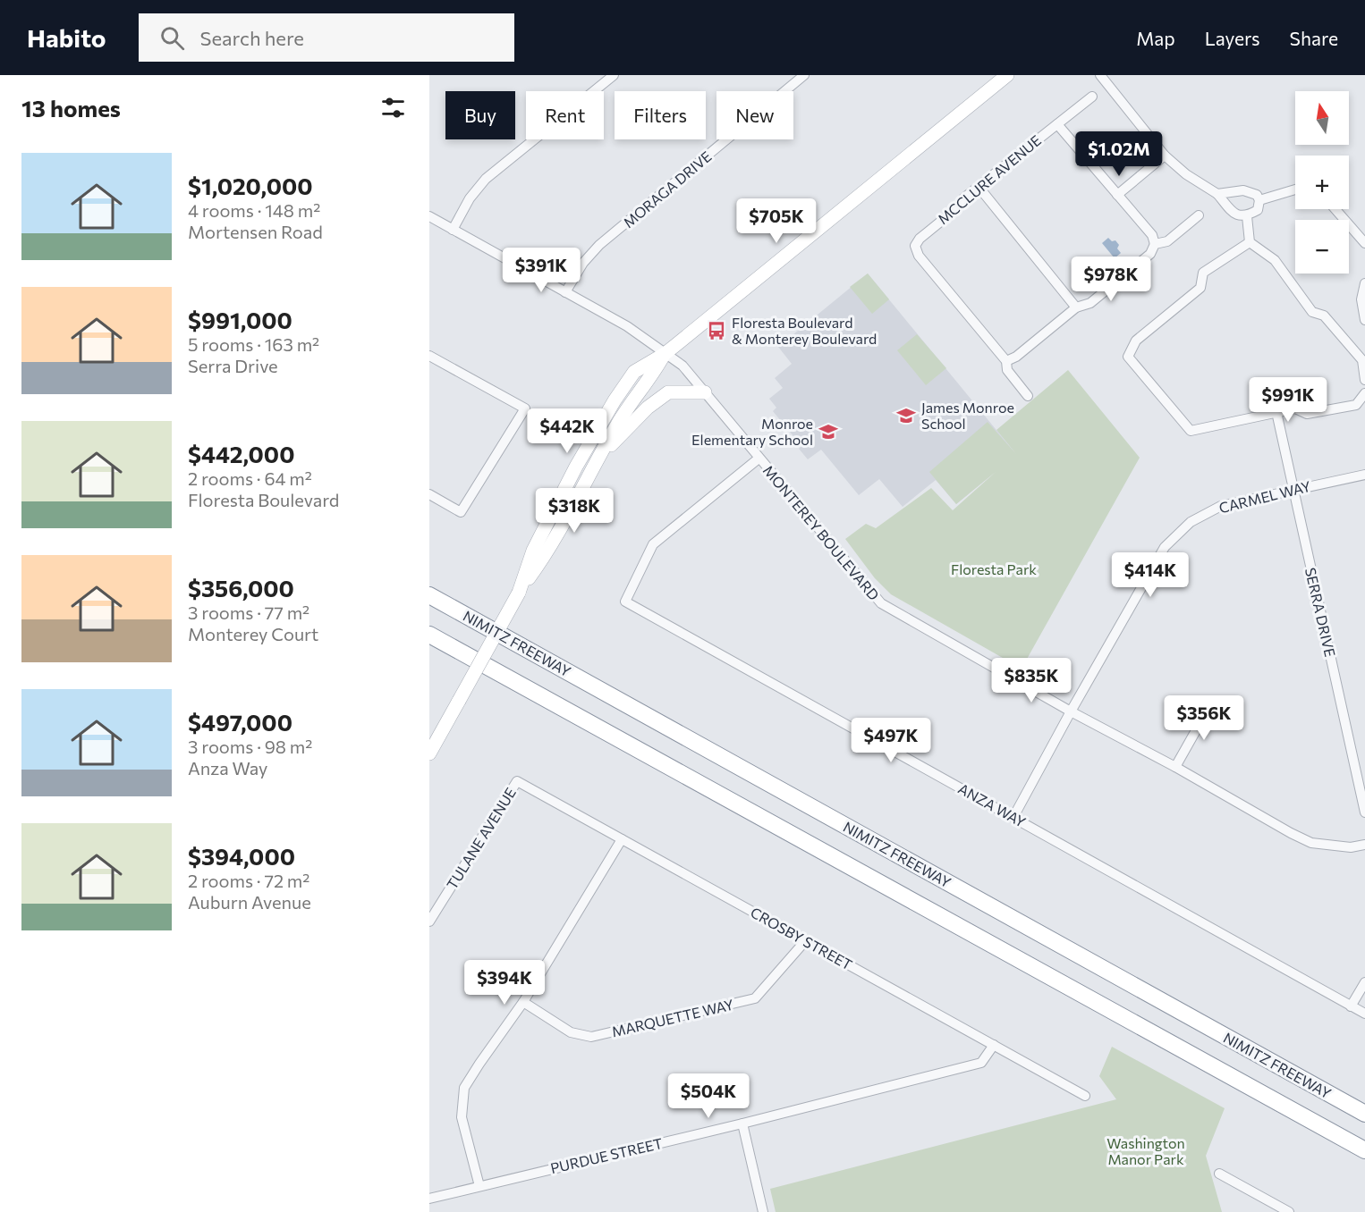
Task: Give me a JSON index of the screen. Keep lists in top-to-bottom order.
{
  "streets": {
    "highway": ["NIMITZ FREEWAY"],
    "street": [
      "MCCLURE AVENUE",
      "MORAGA DRIVE",
      "CARMEL WAY",
      "MONTEREY BOULEVARD",
      "SERRA DRIVE",
      "ANZA WAY",
      "TULANE AVENUE",
      "CROSBY STREET",
      "MARQUETTE WAY",
      "PURDUE STREET"
    ]
  },
  "crossings": [
    ["MORAGA DRIVE", "MONTEREY BOULEVARD"],
    ["CARMEL WAY", "MONTEREY BOULEVARD"],
    ["CARMEL WAY", "SERRA DRIVE"],
    ["CARMEL WAY", "ANZA WAY"],
    ["MONTEREY BOULEVARD", "ANZA WAY"],
    ["TULANE AVENUE", "CROSBY STREET"],
    ["CROSBY STREET", "MARQUETTE WAY"],
    ["CROSBY STREET", "PURDUE STREET"]
  ],
  "parks": ["Floresta Park", "Washington Manor Park"],
  "places": {
    "bus stop": ["Floresta Boulevard & Monterey Boulevard"],
    "school or university": ["James Monroe School", "Monroe Elementary School"]
  },
  "north": "top",
  "page": {
    "header": "Habito",
    "search": "Search here",
    "nav": ["Map", "Layers", "Share"],
    "heading": "13 homes",
    "map_buttons": ["+", "−"],
    "chip": [
      "Buy",
      "Rent",
      "Filters",
      "New"
    ],
    "price": [
      "$1.02M",
      "$705K",
      "$391K",
      "$978K",
      "$991K",
      "$442K",
      "$318K",
      "$414K",
      "$835K",
      "$356K",
      "$497K",
      "$394K",
      "$504K"
    ],
    "list": [
      {
        "name": "$1,020,000",
        "note": "4 rooms · 148 m² · Mortensen Road"
      },
      {
        "name": "$991,000",
        "note": "5 rooms · 163 m² · Serra Drive"
      },
      {
        "name": "$442,000",
        "note": "2 rooms · 64 m² · Floresta Boulevard"
      },
      {
        "name": "$356,000",
        "note": "3 rooms · 77 m² · Monterey Court"
      },
      {
        "name": "$497,000",
        "note": "3 rooms · 98 m² · Anza Way"
      },
      {
        "name": "$394,000",
        "note": "2 rooms · 72 m² · Auburn Avenue"
      }
    ]
  }
}
